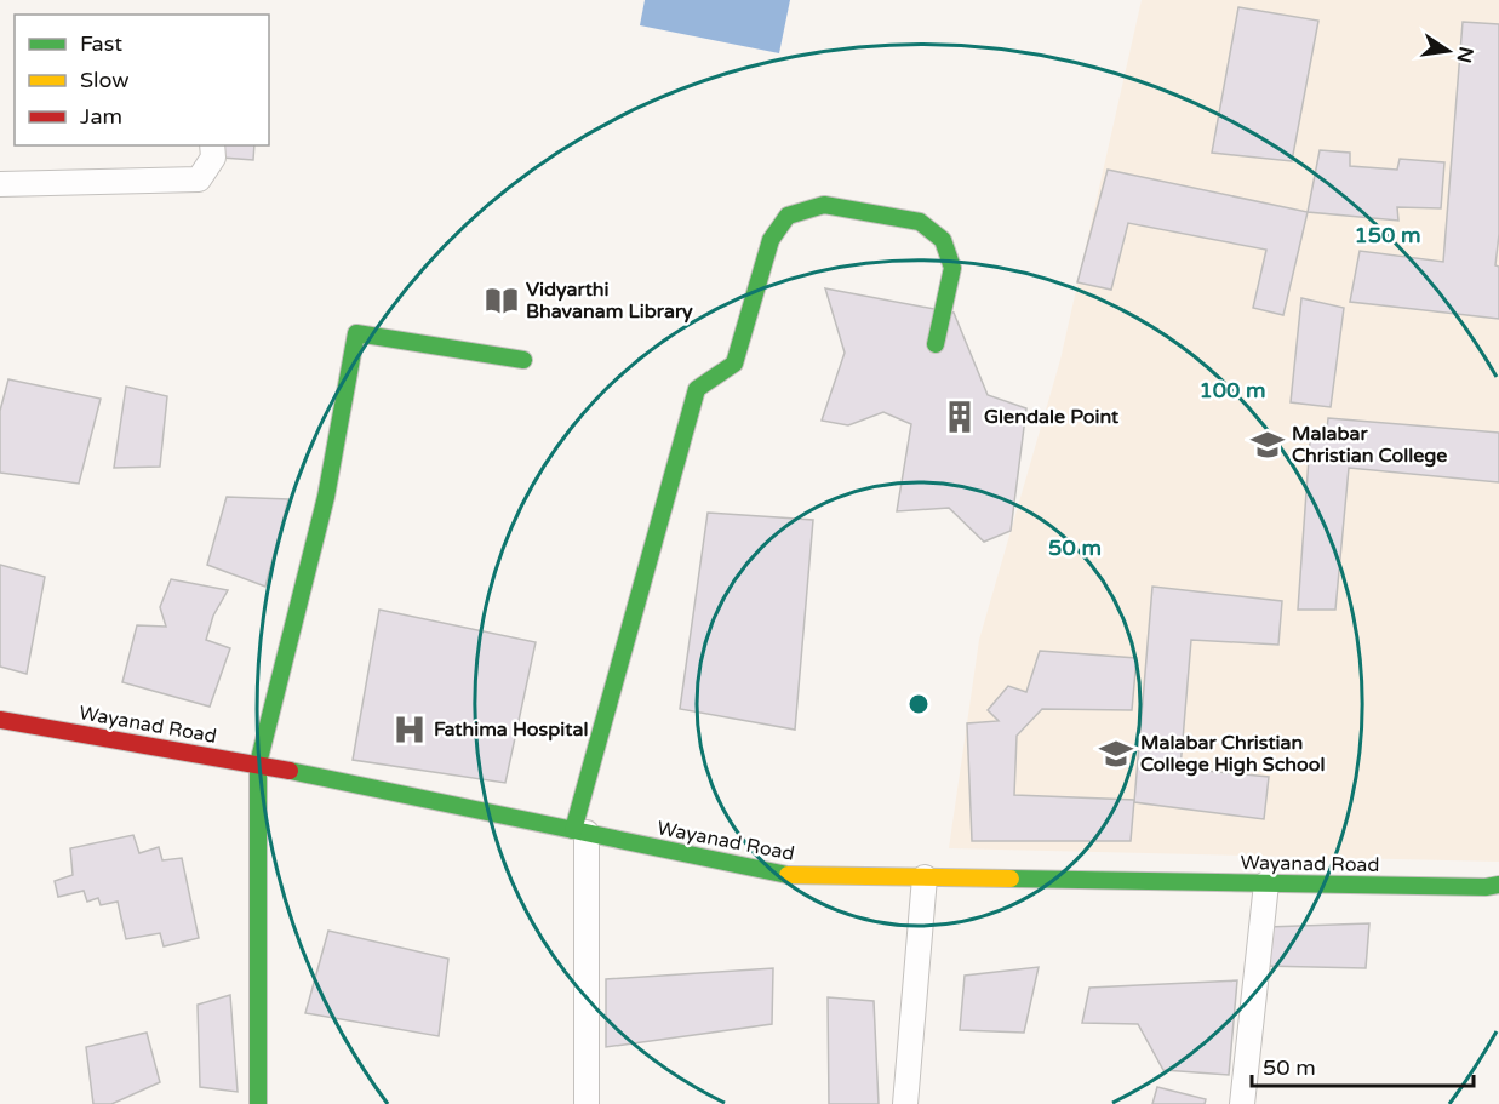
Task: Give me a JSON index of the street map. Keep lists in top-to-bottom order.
{
  "streets": {
    "street": ["Wayanad Road"]
  },
  "places": {
    "library": ["Vidyarthi Bhavanam Library"],
    "building": ["Glendale Point"],
    "school or university": ["Malabar Christian College", "Malabar Christian College High School"],
    "hospital": ["Fathima Hospital"]
  },
  "legend": ["Fast", "Slow", "Jam"],
  "scale_bar": "50 m",
  "north": "right",
  "rings": ["150 m", "100 m", "50 m"]
}
